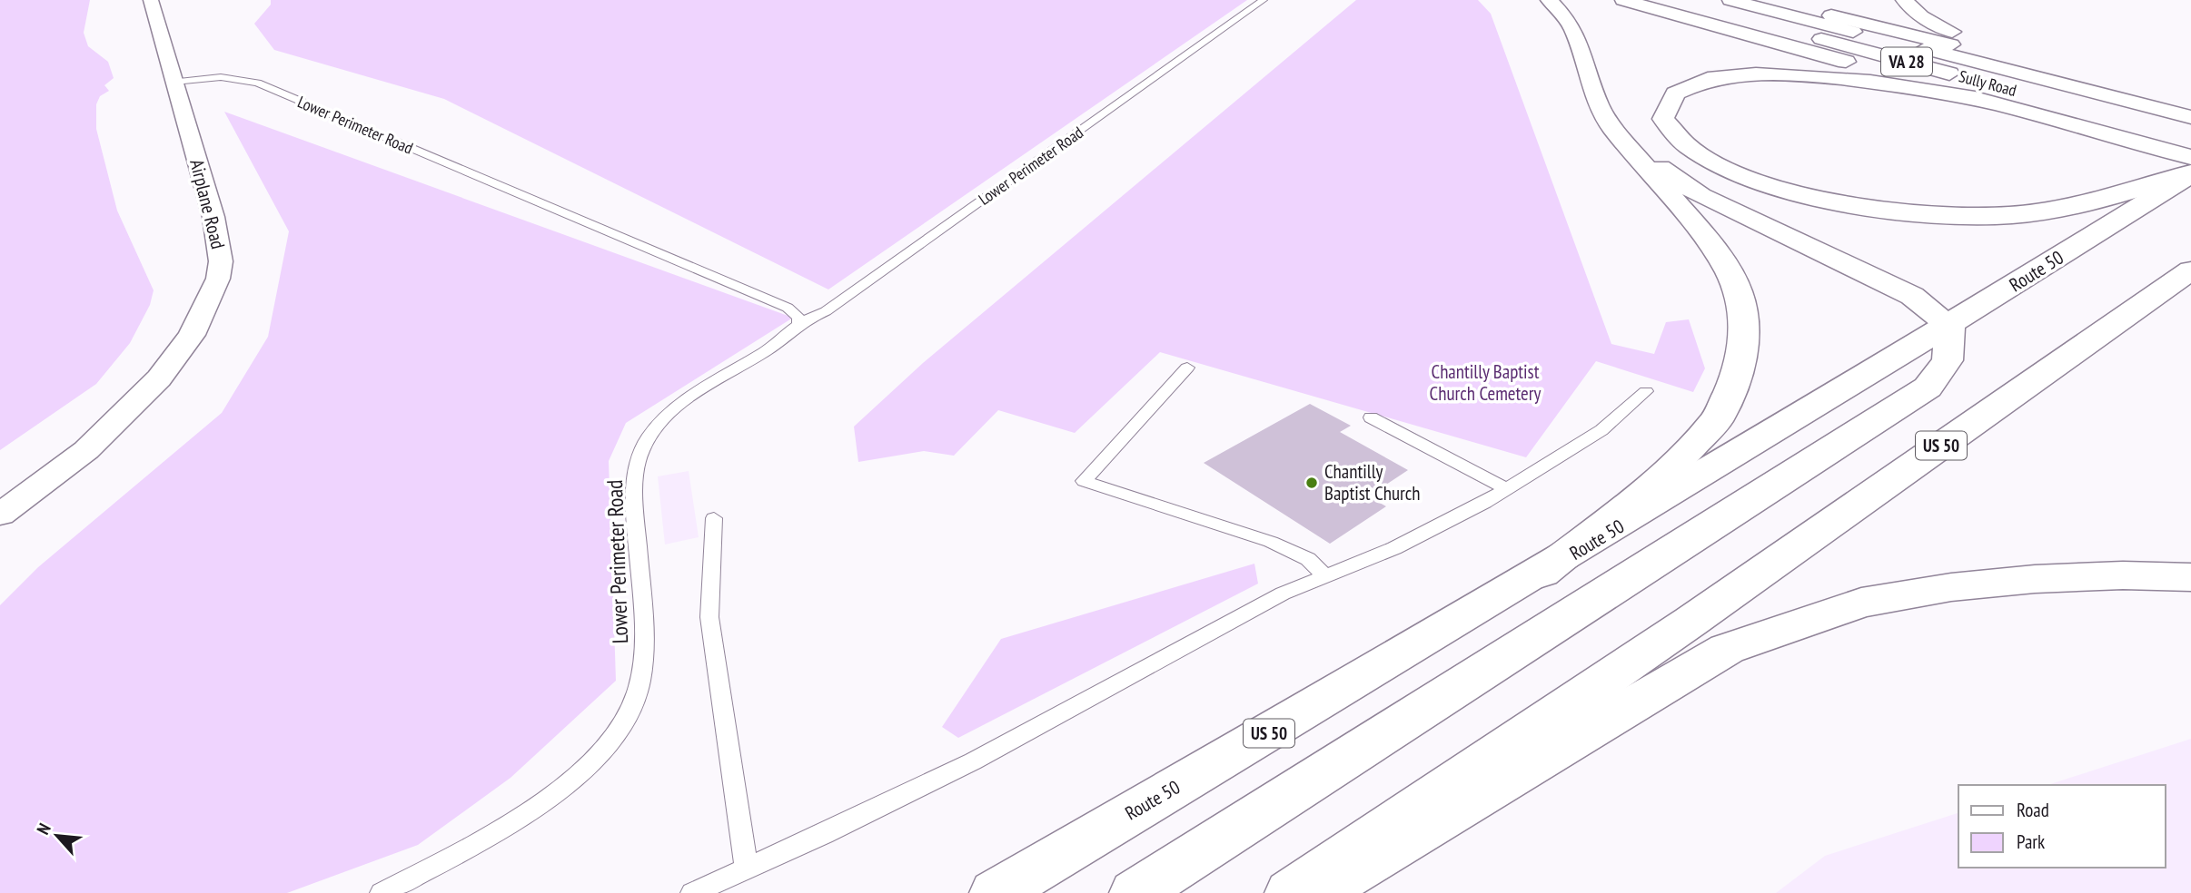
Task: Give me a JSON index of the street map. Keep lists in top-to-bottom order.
{
  "streets": {
    "highway": [
      "VA 28",
      "Sully Road",
      "Route 50",
      "US 50"
    ],
    "street": ["Airplane Road"],
    "lane": ["Lower Perimeter Road"]
  },
  "crossings": [
    ["Lower Perimeter Road", "Airplane Road"]
  ],
  "parks": ["Chantilly Baptist Church Cemetery"],
  "places": ["Chantilly Baptist Church"],
  "legend": ["Road", "Park"],
  "north": "top left"
}
